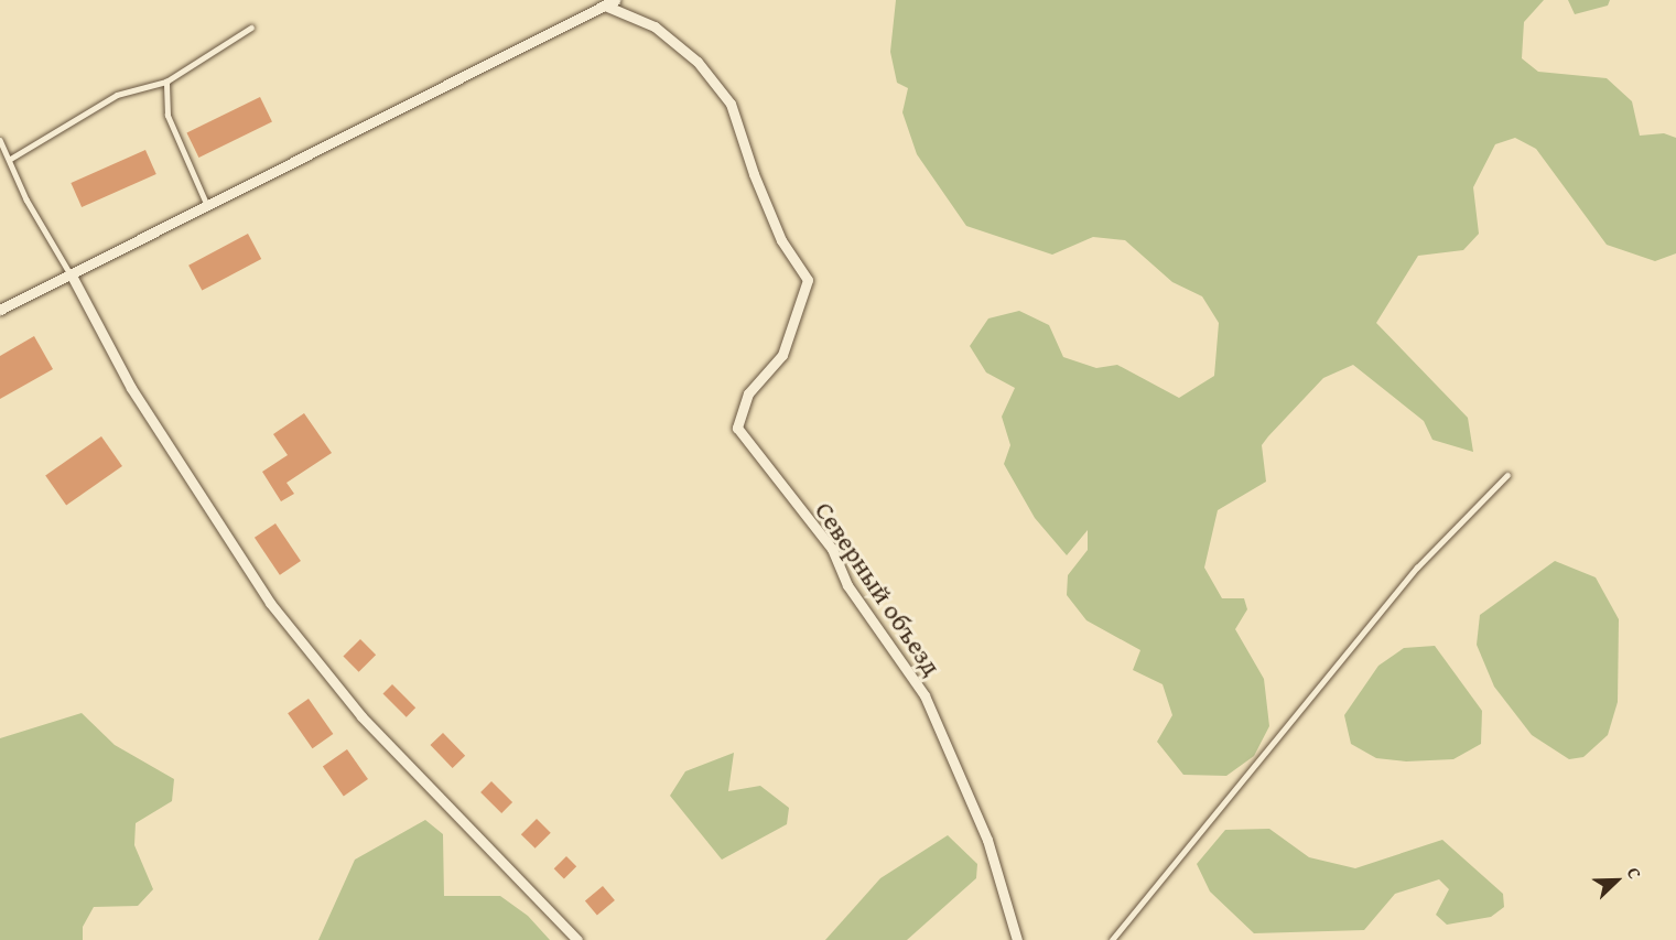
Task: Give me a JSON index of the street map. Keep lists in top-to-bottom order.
{
  "streets": {
    "street": ["Северный объезд"]
  },
  "north": "top right"
}
